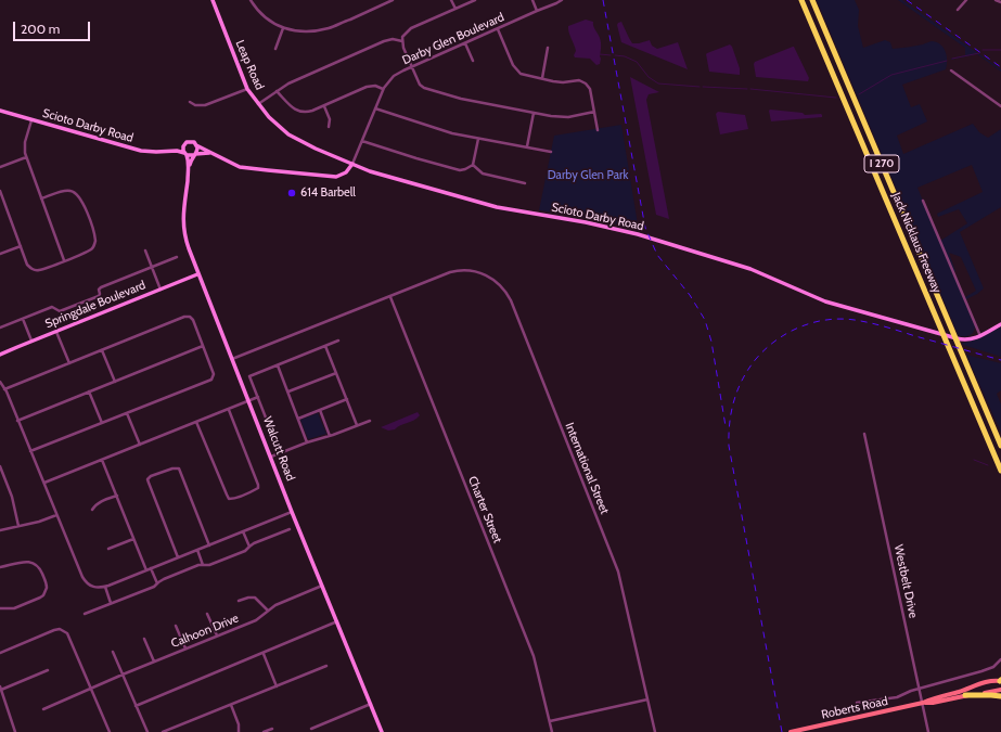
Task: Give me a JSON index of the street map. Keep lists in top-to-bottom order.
{
  "streets": {
    "highway": ["I 270", "Jack Nicklaus Freeway"],
    "main road": [
      "Leap Road",
      "Scioto Darby Road",
      "Springdale Boulevard",
      "Walcutt Road",
      "Roberts Road"
    ],
    "street": [
      "Darby Glen Boulevard",
      "International Street",
      "Charter Street",
      "Westbelt Drive",
      "Calhoon Drive"
    ]
  },
  "crossings": [
    ["Darby Glen Boulevard", "Leap Road"],
    ["Darby Glen Boulevard", "Scioto Darby Road"],
    ["Leap Road", "Scioto Darby Road"],
    ["Scioto Darby Road", "Walcutt Road"],
    ["Springdale Boulevard", "Walcutt Road"],
    ["Walcutt Road", "International Street"],
    ["Walcutt Road", "Calhoon Drive"],
    ["International Street", "Charter Street"],
    ["Westbelt Drive", "Roberts Road"]
  ],
  "parks": ["Darby Glen Park"],
  "places": ["614 Barbell"],
  "scale_bar": "200 m"
}
